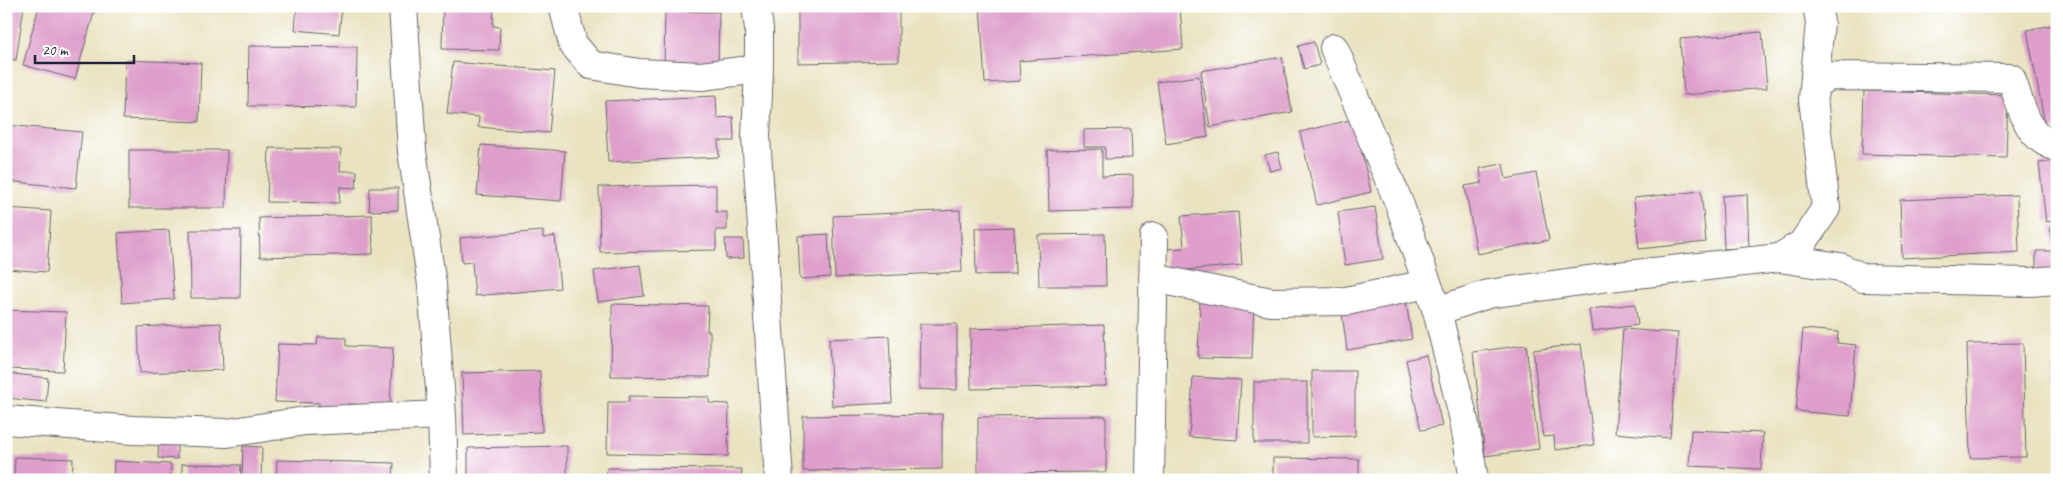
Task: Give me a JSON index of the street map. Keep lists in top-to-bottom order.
{
  "scale_bar": "20 m"
}
